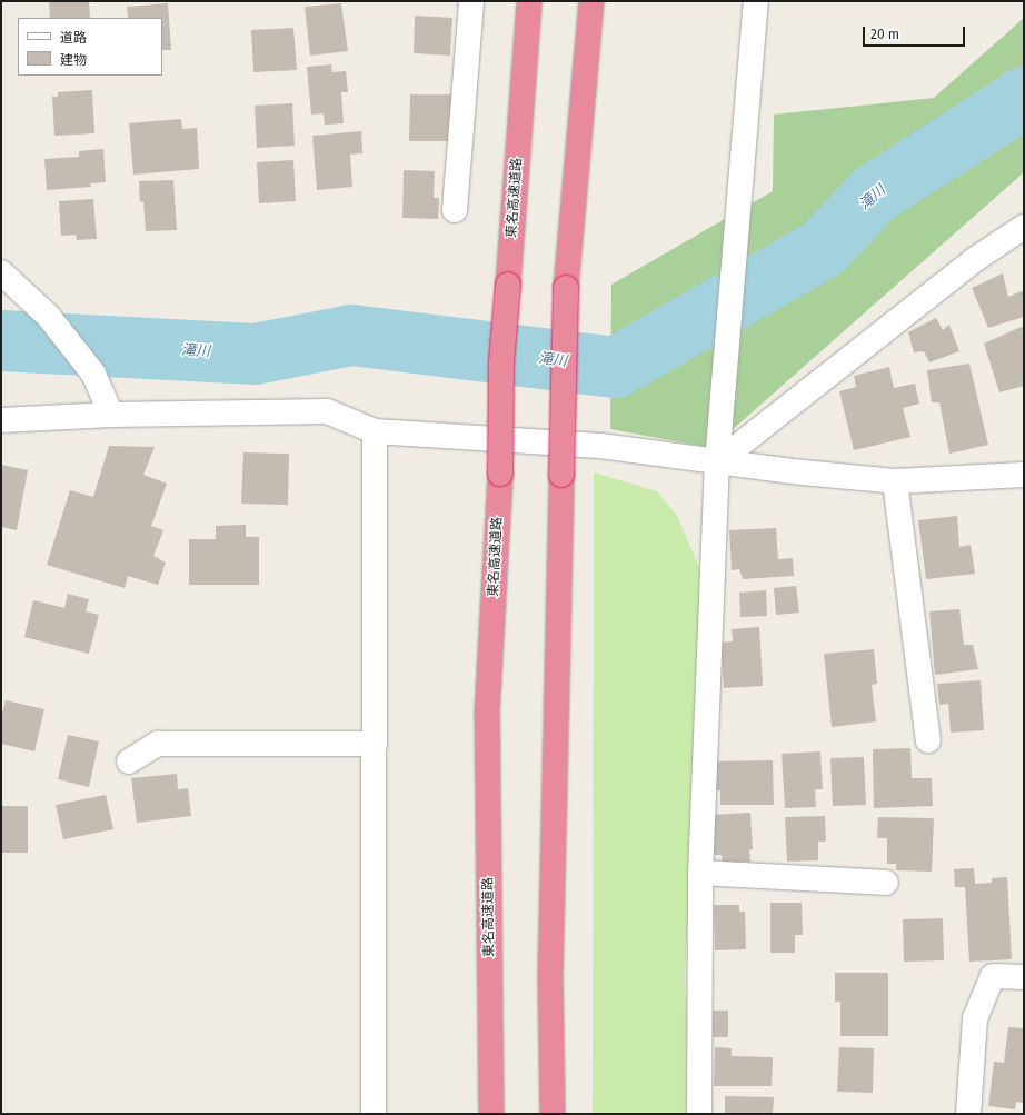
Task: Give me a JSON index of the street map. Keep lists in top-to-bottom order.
{
  "streets": {
    "highway": ["東名高速道路"]
  },
  "water": ["滝川"],
  "legend": ["道路", "建物"],
  "scale_bar": "20 m"
}
